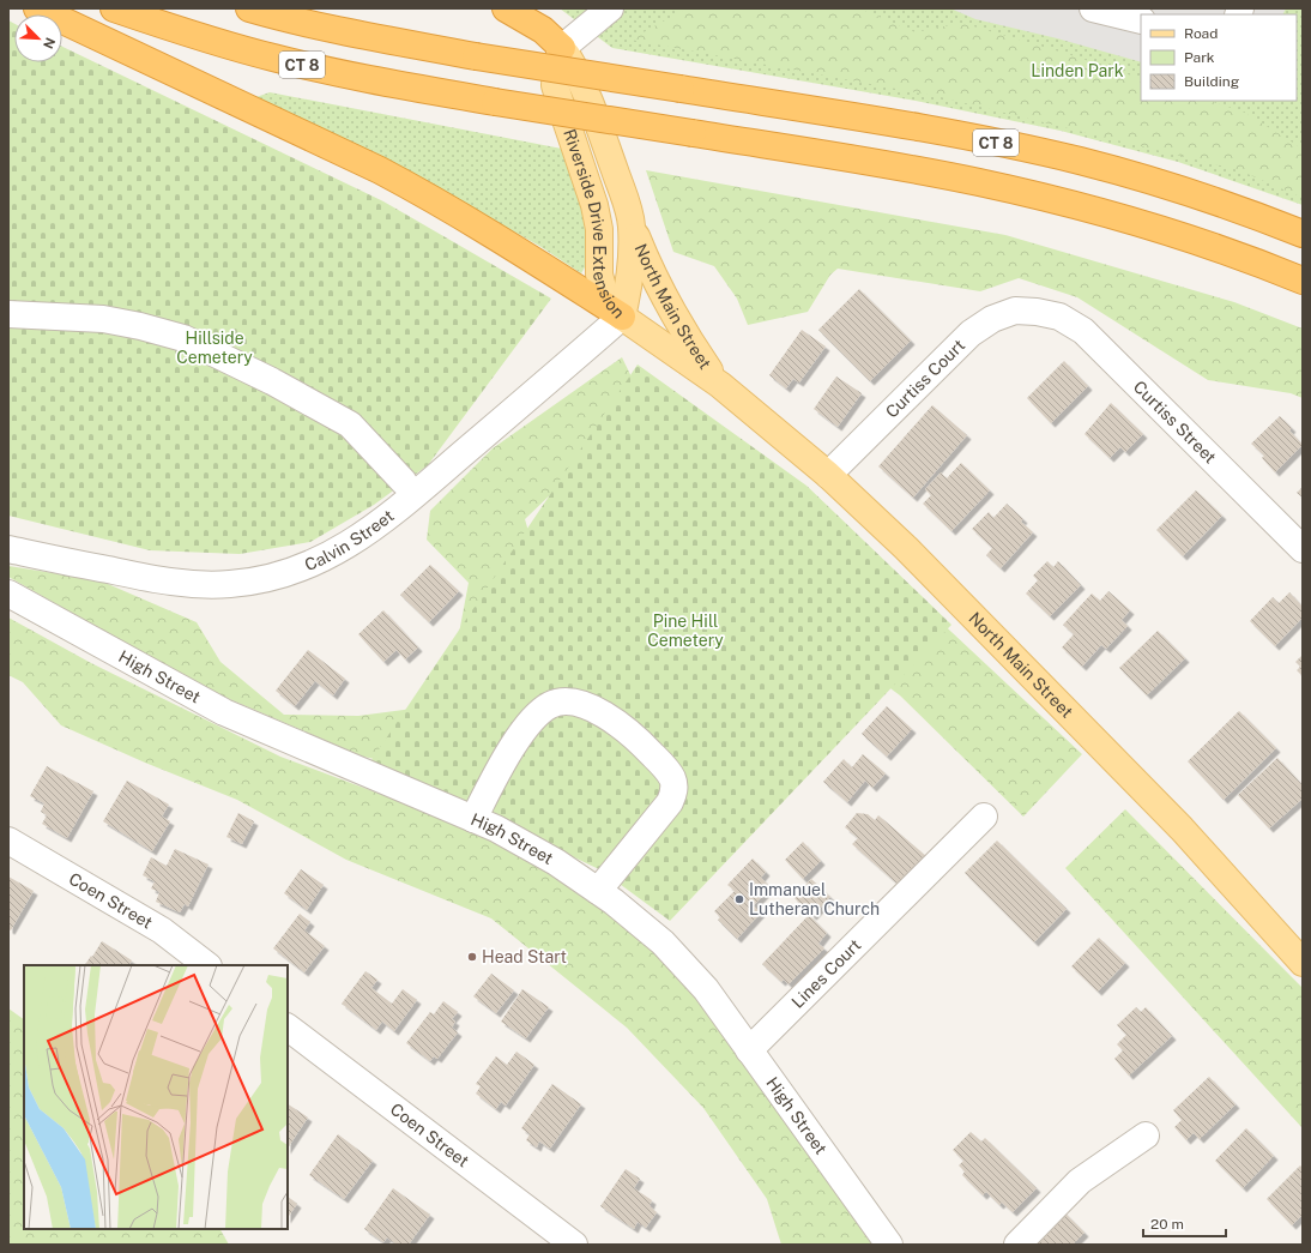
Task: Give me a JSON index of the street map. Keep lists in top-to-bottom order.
{
  "streets": {
    "highway": ["CT 8"],
    "main road": ["Riverside Drive Extension", "North Main Street"],
    "street": [
      "Curtiss Court",
      "Curtiss Street",
      "Calvin Street",
      "High Street",
      "Coen Street",
      "Lines Court"
    ]
  },
  "crossings": [
    ["Riverside Drive Extension", "North Main Street"],
    ["Riverside Drive Extension", "Calvin Street"],
    ["North Main Street", "Curtiss Court"],
    ["North Main Street", "Calvin Street"],
    ["Curtiss Court", "Curtiss Street"],
    ["High Street", "Lines Court"]
  ],
  "parks": ["Linden Park", "Hillside Cemetery", "Pine Hill Cemetery"],
  "places": ["Immanuel Lutheran Church", "Head Start"],
  "legend": ["Road", "Park", "Building"],
  "scale_bar": "20 m",
  "north": "bottom right"
}
